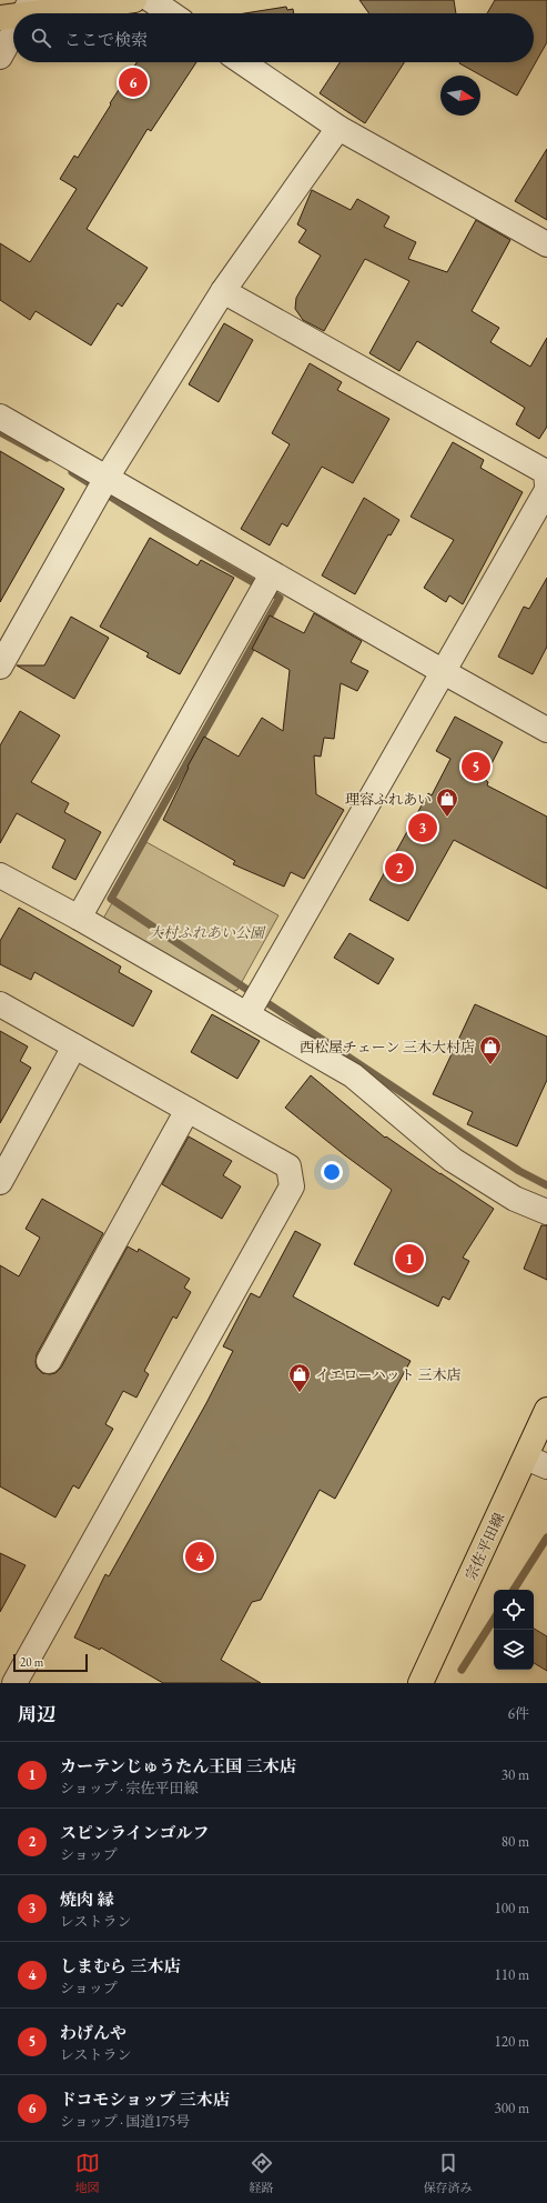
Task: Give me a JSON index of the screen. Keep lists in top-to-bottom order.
{
  "streets": {
    "main road": ["宗佐平田線"]
  },
  "parks": ["大村ふれあい公園"],
  "places": {
    "shop": ["理容ふれあい", "西松屋チェーン 三木大村店", "イエローハット 三木店"]
  },
  "scale_bar": "20 m",
  "north": "right",
  "page": {
    "search": "ここで検索",
    "pins": [
      "6",
      "5",
      "3",
      "2",
      "1",
      "4"
    ],
    "scale": "20 m",
    "heading": ["周辺", "6件"],
    "list": [
      {
        "mark": "1",
        "name": "カーテンじゅうたん王国 三木店",
        "note": "ショップ · 宗佐平田線",
        "value": "30 m"
      },
      {
        "mark": "2",
        "name": "スピンラインゴルフ",
        "note": "ショップ",
        "value": "80 m"
      },
      {
        "mark": "3",
        "name": "焼肉 縁",
        "note": "レストラン",
        "value": "100 m"
      },
      {
        "mark": "4",
        "name": "しまむら 三木店",
        "note": "ショップ",
        "value": "110 m"
      },
      {
        "mark": "5",
        "name": "わげんや",
        "note": "レストラン",
        "value": "120 m"
      },
      {
        "mark": "6",
        "name": "ドコモショップ 三木店",
        "note": "ショップ · 国道175号",
        "value": "300 m"
      }
    ],
    "nav": ["地図", "経路", "保存済み"]
  }
}
